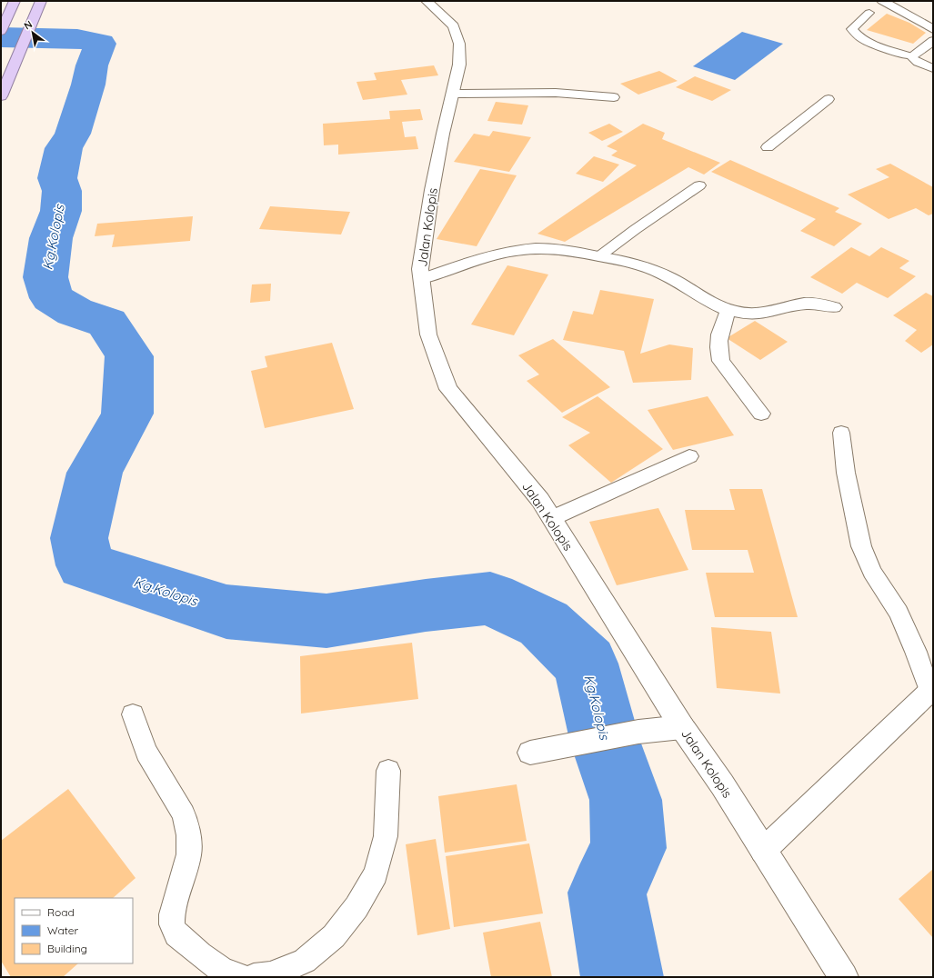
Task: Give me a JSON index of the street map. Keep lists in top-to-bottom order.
{
  "streets": {
    "street": ["Jalan Kolopis"]
  },
  "water": ["Kg.Kolopis"],
  "legend": ["Road", "Water", "Building"],
  "north": "top left"
}
